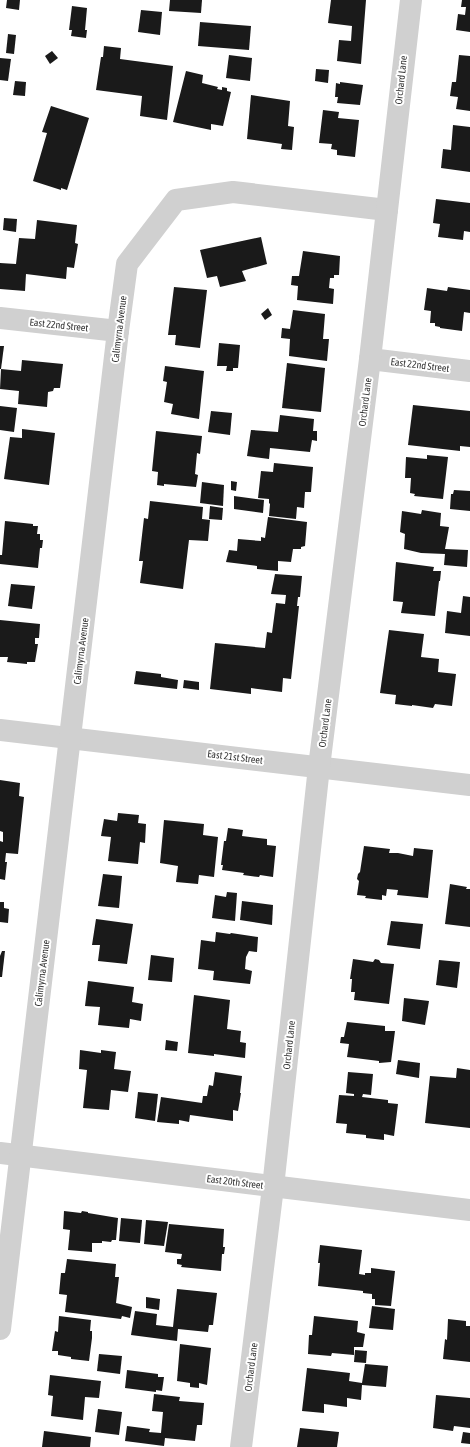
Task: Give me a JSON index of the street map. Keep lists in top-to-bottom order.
{
  "streets": {
    "street": [
      "Orchard Lane",
      "East 22nd Street",
      "Calimyrna Avenue",
      "East 21st Street",
      "East 20th Street"
    ]
  },
  "crossings": [
    ["Orchard Lane", "East 22nd Street"],
    ["Orchard Lane", "Calimyrna Avenue"],
    ["Orchard Lane", "East 21st Street"],
    ["Orchard Lane", "East 20th Street"],
    ["East 22nd Street", "Calimyrna Avenue"],
    ["Calimyrna Avenue", "East 21st Street"],
    ["Calimyrna Avenue", "East 20th Street"]
  ]
}
